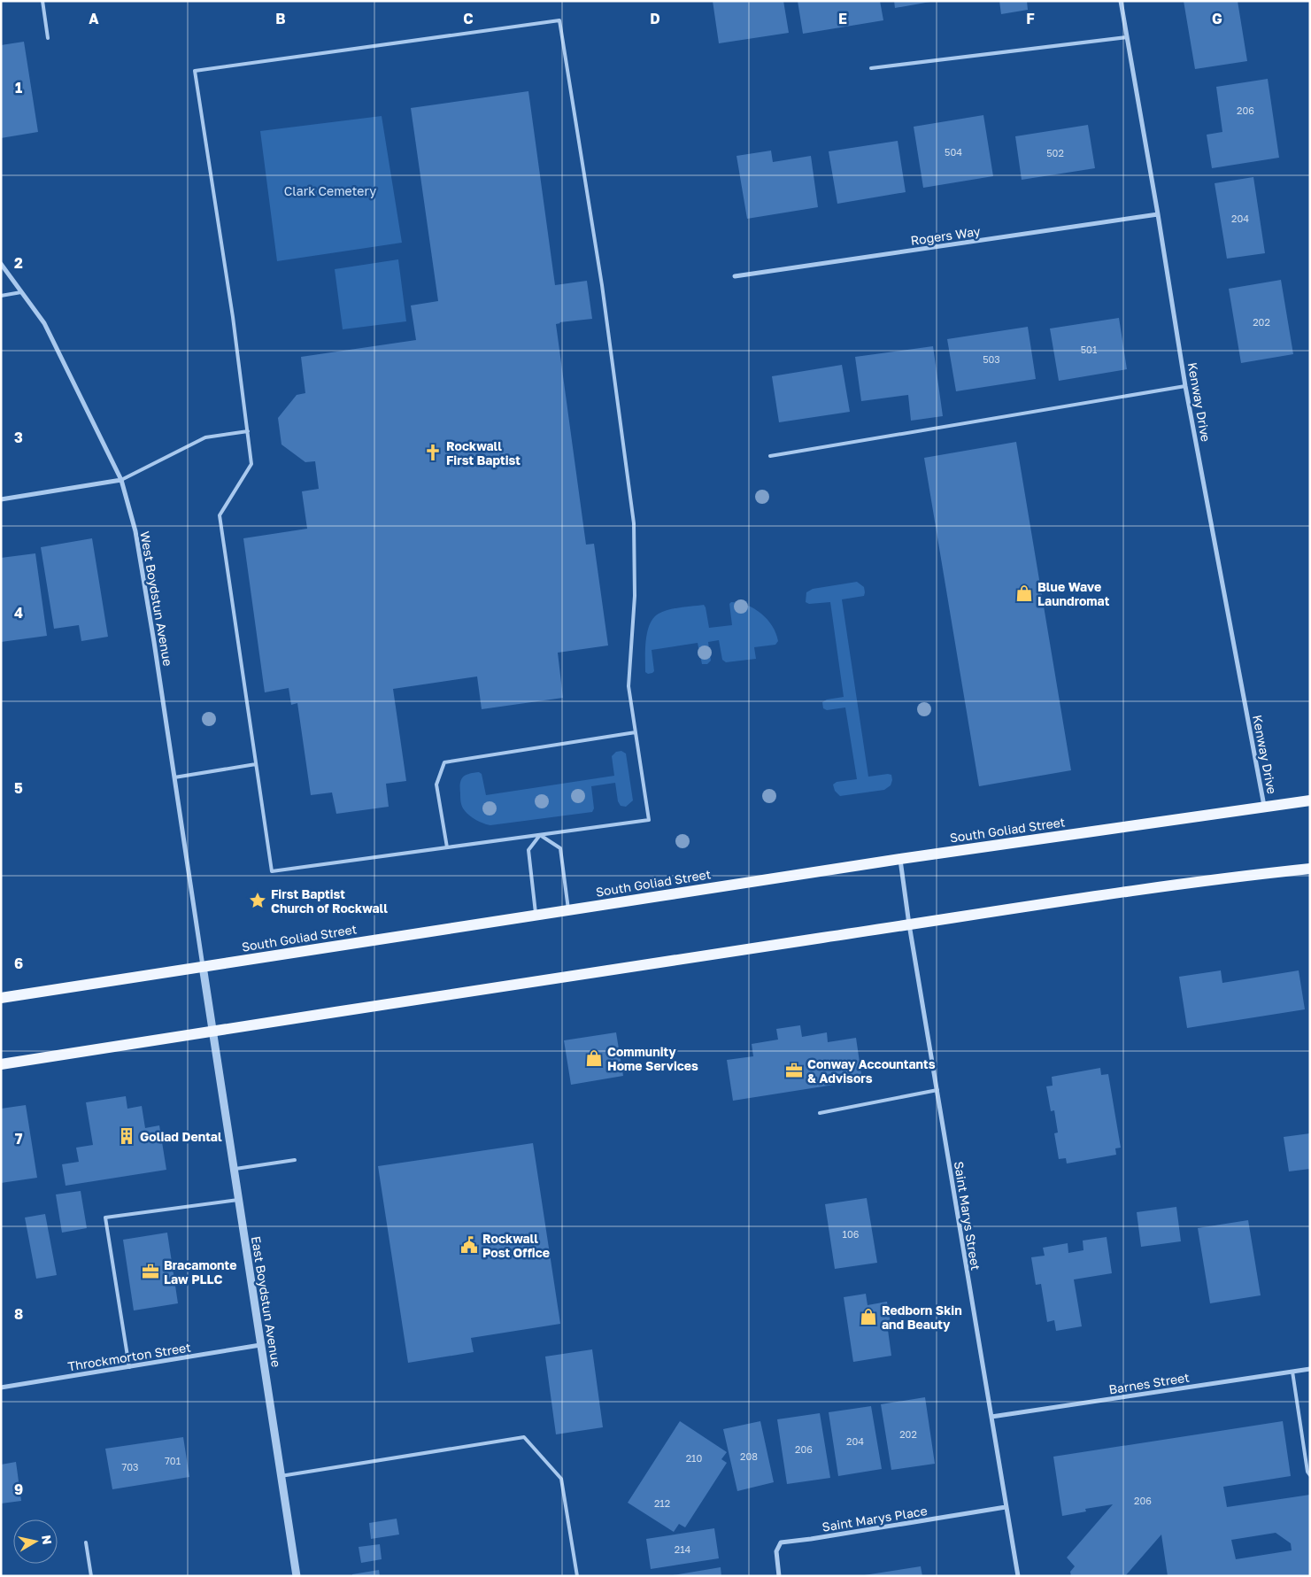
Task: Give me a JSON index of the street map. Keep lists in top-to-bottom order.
{
  "streets": {
    "main road": ["South Goliad Street"],
    "street": [
      "Rogers Way",
      "Kenway Drive",
      "West Boydstun Avenue",
      "Saint Marys Street",
      "East Boydstun Avenue",
      "Throckmorton Street",
      "Barnes Street",
      "Saint Marys Place"
    ]
  },
  "crossings": [
    ["Rogers Way", "Kenway Drive"],
    ["Kenway Drive", "South Goliad Street"],
    ["West Boydstun Avenue", "South Goliad Street"],
    ["West Boydstun Avenue", "East Boydstun Avenue"],
    ["South Goliad Street", "Saint Marys Street"],
    ["South Goliad Street", "East Boydstun Avenue"],
    ["Saint Marys Street", "Barnes Street"],
    ["Saint Marys Street", "Saint Marys Place"],
    ["East Boydstun Avenue", "Throckmorton Street"]
  ],
  "parks": ["Clark Cemetery"],
  "places": {
    "church": ["Rockwall First Baptist"],
    "shop": ["Blue Wave Laundromat", "Community Home Services", "Redborn Skin and Beauty"],
    "place": ["First Baptist Church of Rockwall"],
    "office": ["Conway Accountants & Advisors", "Bracamonte Law PLLC"],
    "building": ["Goliad Dental"],
    "public building": ["Rockwall Post Office"]
  },
  "house_numbers": [
    "206",
    "504",
    "502",
    "204",
    "202",
    "501",
    "503",
    "106",
    "202",
    "204",
    "206",
    "208",
    "210",
    "701",
    "703",
    "206",
    "212",
    "214"
  ],
  "north": "right",
  "grid": {
    "columns": [
      "A",
      "B",
      "C",
      "D",
      "E",
      "F",
      "G"
    ],
    "rows": [
      "1",
      "2",
      "3",
      "4",
      "5",
      "6",
      "7",
      "8",
      "9"
    ]
  }
}
